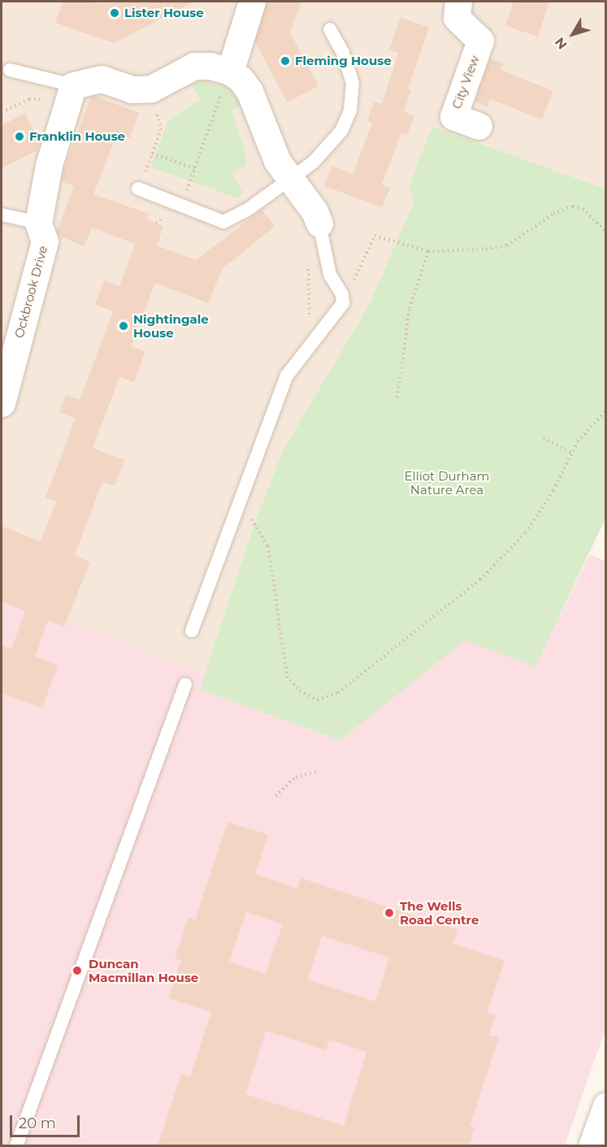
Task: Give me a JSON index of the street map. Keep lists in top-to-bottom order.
{
  "streets": {
    "street": ["City View", "Ockbrook Drive"]
  },
  "parks": ["Elliot Durham Nature Area"],
  "places": [
    "Lister House",
    "Fleming House",
    "Franklin House",
    "Nightingale House",
    "The Wells Road Centre",
    "Duncan Macmillan House"
  ],
  "scale_bar": "20 m",
  "north": "bottom left"
}
